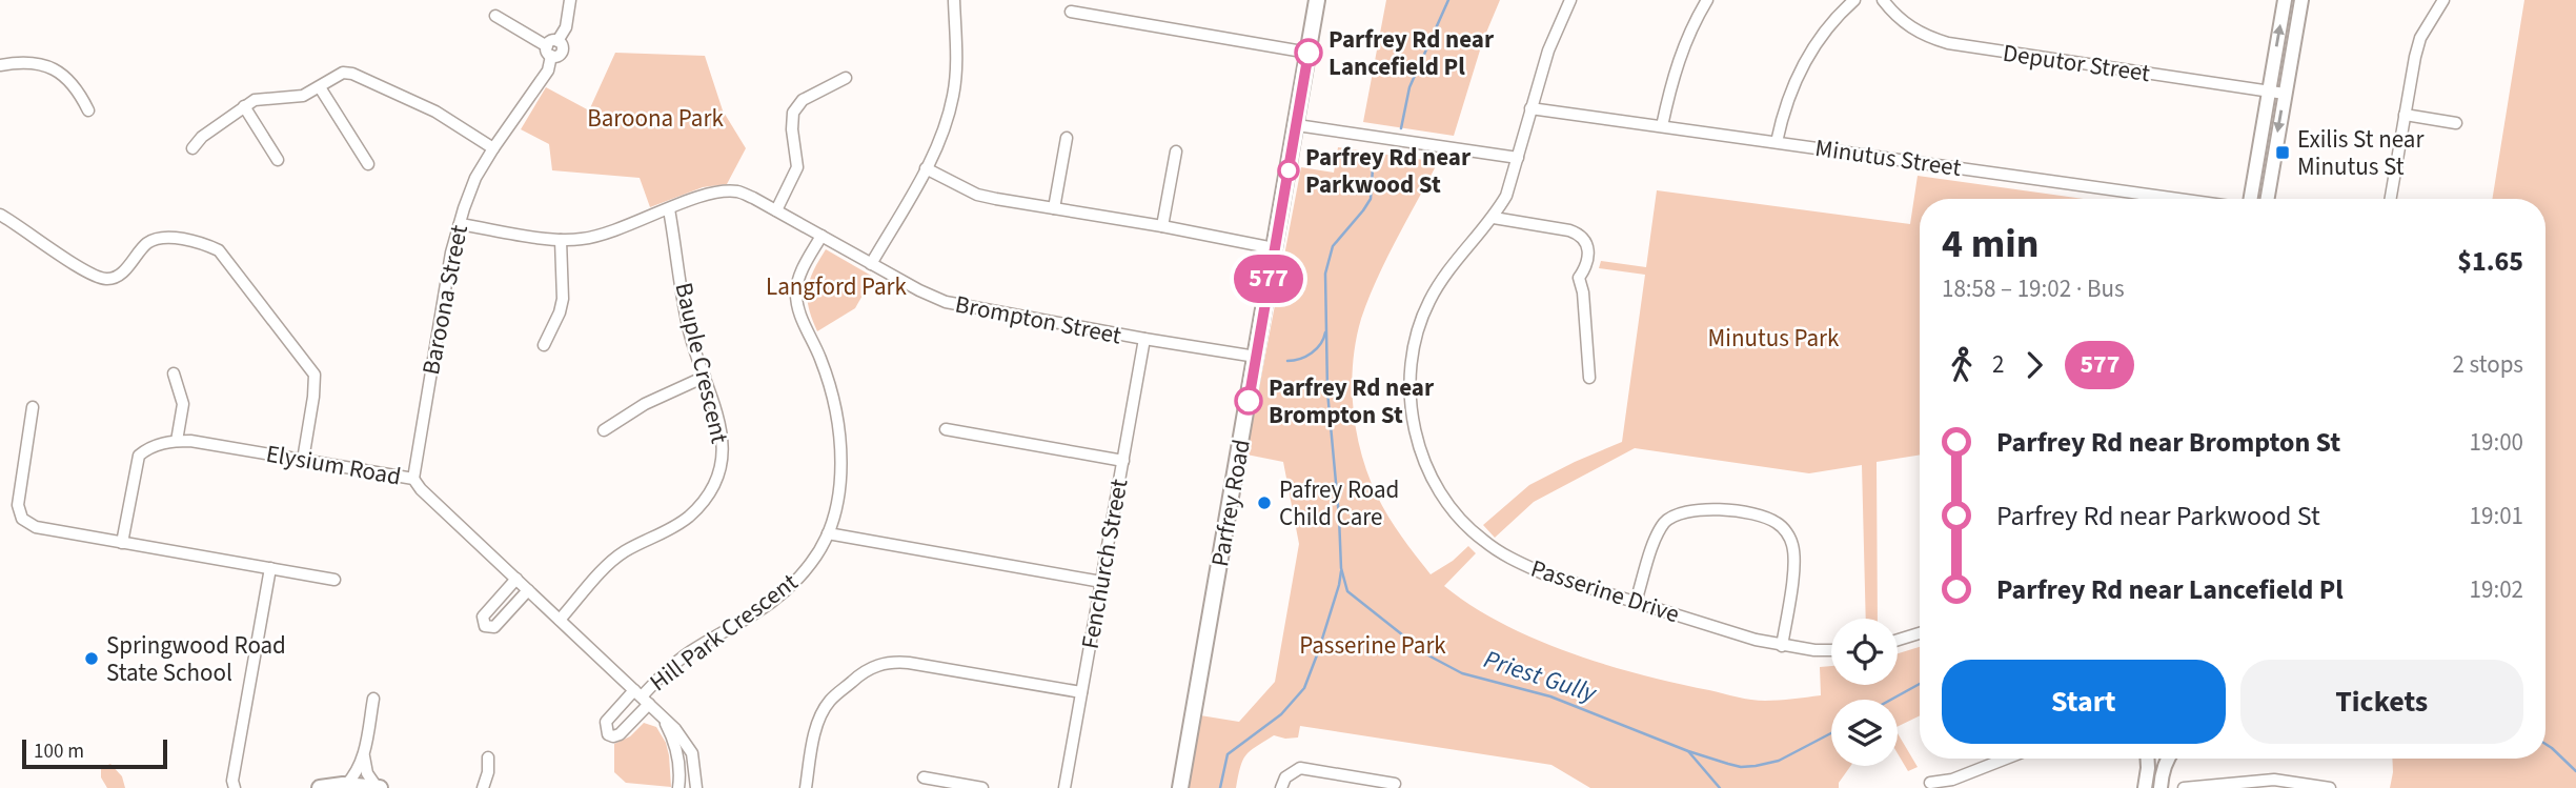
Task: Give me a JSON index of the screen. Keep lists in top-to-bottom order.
{
  "streets": {
    "main road": ["Parfrey Road"],
    "street": [
      "Deputor Street",
      "Minutus Street",
      "Baroona Street",
      "Brompton Street",
      "Bauple Crescent",
      "Elysium Road",
      "Fenchurch Street",
      "Passerine Drive",
      "Hill Park Crescent"
    ]
  },
  "crossings": [
    ["Minutus Street", "Passerine Drive"],
    ["Baroona Street", "Brompton Street"],
    ["Baroona Street", "Elysium Road"],
    ["Brompton Street", "Bauple Crescent"],
    ["Brompton Street", "Parfrey Road"],
    ["Brompton Street", "Fenchurch Street"],
    ["Brompton Street", "Hill Park Crescent"],
    ["Bauple Crescent", "Elysium Road"],
    ["Elysium Road", "Hill Park Crescent"]
  ],
  "water": ["Priest Gully"],
  "parks": [
    "Baroona Park",
    "Langford Park",
    "Minutus Park",
    "Passerine Park"
  ],
  "places": {
    "other": [
      "Parfrey Rd near Lancefield Pl",
      "Parfrey Rd near Parkwood St",
      "Parfrey Rd near Brompton St",
      "Pafrey Road Child Care",
      "Springwood Road State School"
    ],
    "transit": ["Exilis St near Minutus St"]
  },
  "lines": ["bus line 577"],
  "scale_bar": "100 m",
  "page": {
    "on_map": "577",
    "heading": ["4 min", "18:58 – 19:02 · Bus", "$1.65"],
    "legs": ["2", "577", "2 stops"],
    "list": [
      {
        "name": "Parfrey Rd near Brompton St",
        "value": "19:00"
      },
      {
        "name": "Parfrey Rd near Parkwood St",
        "value": "19:01"
      },
      {
        "name": "Parfrey Rd near Lancefield Pl",
        "value": "19:02"
      }
    ],
    "buttons": ["Start", "Tickets"],
    "scale": "100 m"
  }
}
